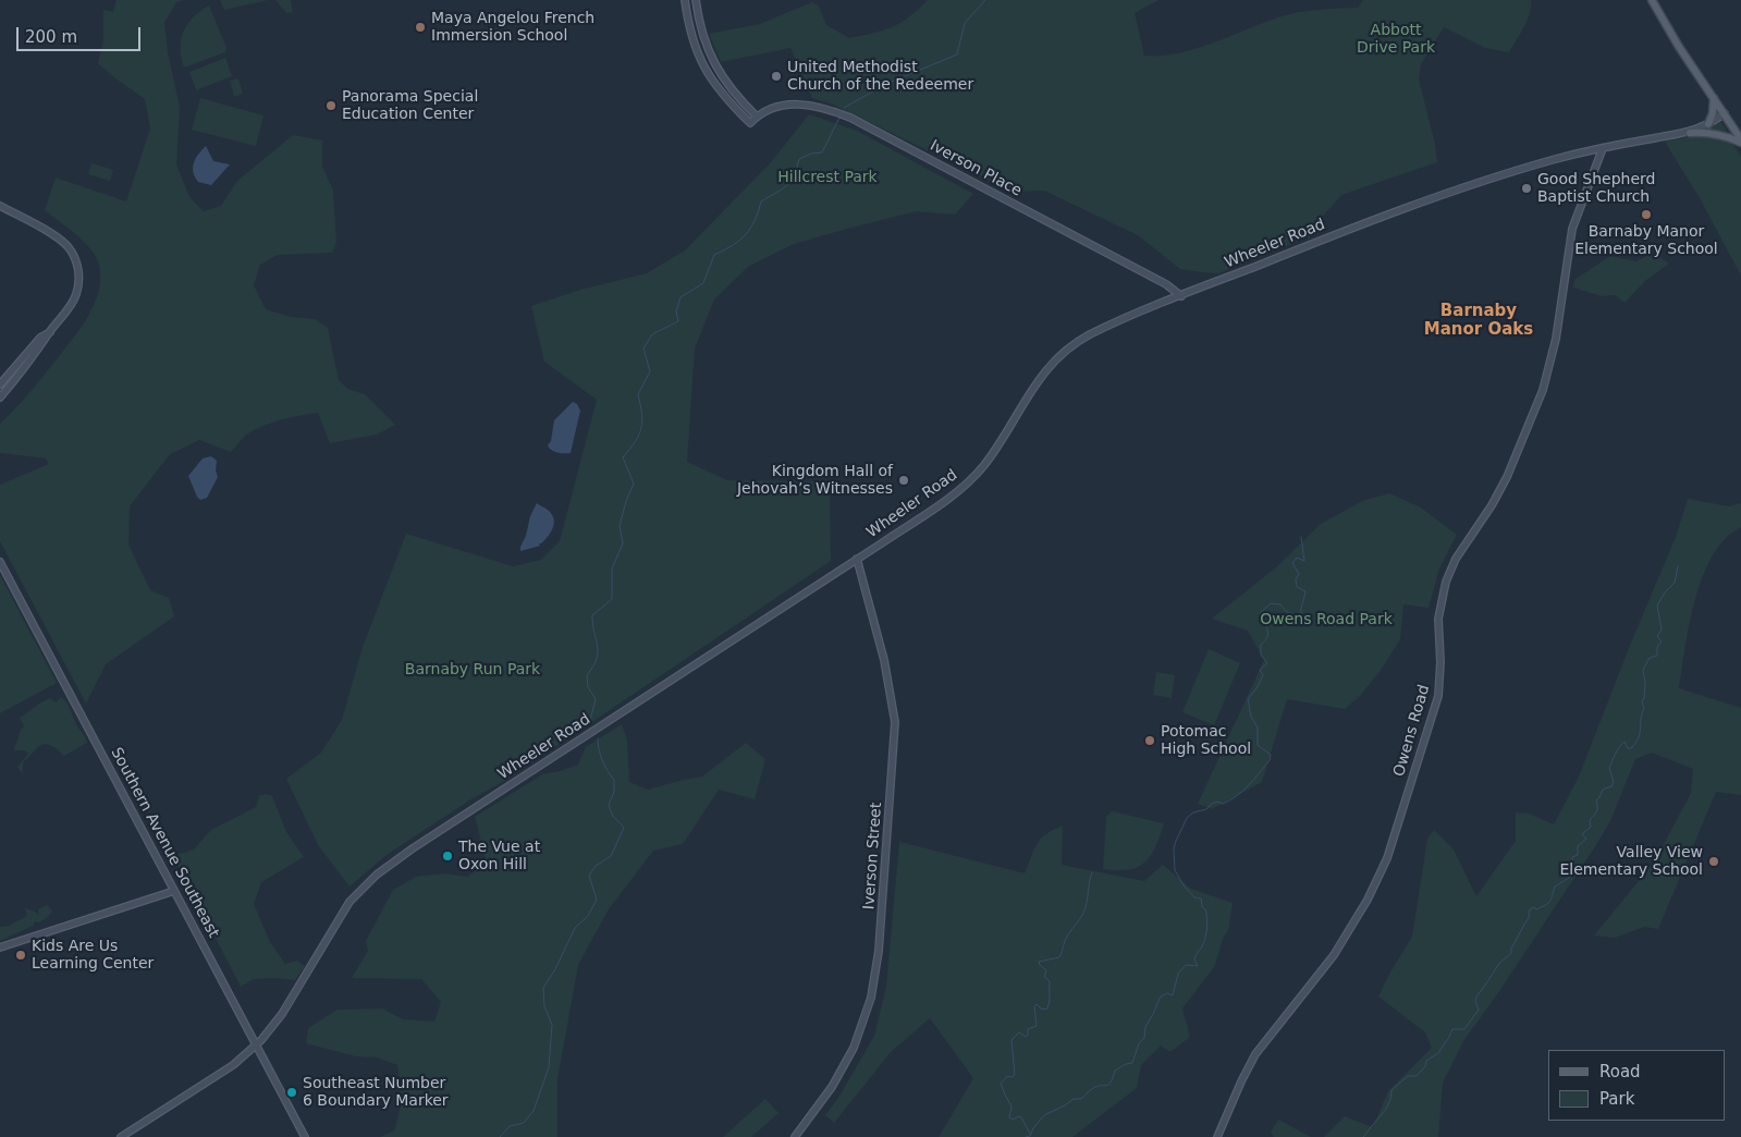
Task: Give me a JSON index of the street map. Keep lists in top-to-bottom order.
{
  "streets": {
    "main road": [
      "Iverson Place",
      "Wheeler Road",
      "Owens Road",
      "Southern Avenue Southeast",
      "Iverson Street"
    ]
  },
  "crossings": [
    ["Iverson Place", "Wheeler Road"],
    ["Wheeler Road", "Owens Road"],
    ["Wheeler Road", "Southern Avenue Southeast"],
    ["Wheeler Road", "Iverson Street"]
  ],
  "districts": ["Barnaby Manor Oaks"],
  "parks": [
    "Abbott Drive Park",
    "Hillcrest Park",
    "Owens Road Park",
    "Barnaby Run Park"
  ],
  "places": [
    "Maya Angelou French Immersion School",
    "United Methodist Church of the Redeemer",
    "Panorama Special Education Center",
    "Good Shepherd Baptist Church",
    "Barnaby Manor Elementary School",
    "Kingdom Hall of Jehovah’s Witnesses",
    "Potomac High School",
    "The Vue at Oxon Hill",
    "Valley View Elementary School",
    "Kids Are Us Learning Center",
    "Southeast Number 6 Boundary Marker"
  ],
  "legend": ["Road", "Park"],
  "scale_bar": "200 m"
}
